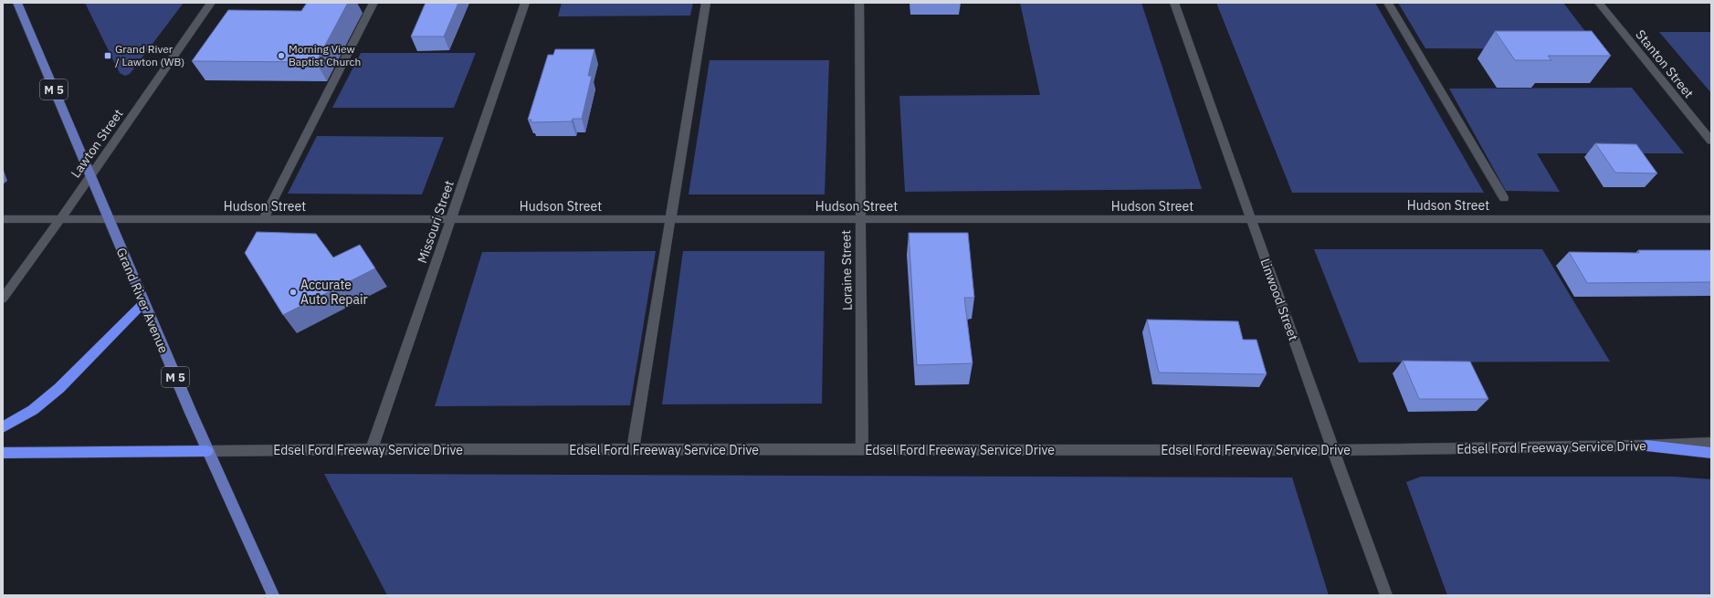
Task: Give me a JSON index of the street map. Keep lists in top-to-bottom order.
{
  "streets": {
    "main road": ["M 5", "Grand River Avenue"],
    "street": [
      "Stanton Street",
      "Lawton Street",
      "Hudson Street",
      "Missouri Street",
      "Loraine Street",
      "Linwood Street",
      "Edsel Ford Freeway Service Drive"
    ]
  },
  "crossings": [
    ["Lawton Street", "Hudson Street"],
    ["Lawton Street", "Grand River Avenue"],
    ["Hudson Street", "Missouri Street"],
    ["Hudson Street", "Loraine Street"],
    ["Hudson Street", "Linwood Street"],
    ["Hudson Street", "Grand River Avenue"],
    ["Missouri Street", "Edsel Ford Freeway Service Drive"],
    ["Loraine Street", "Edsel Ford Freeway Service Drive"],
    ["Linwood Street", "Edsel Ford Freeway Service Drive"],
    ["Grand River Avenue", "Edsel Ford Freeway Service Drive"]
  ],
  "places": {
    "transit": ["Grand River / Lawton (WB)"],
    "other": ["Morning View Baptist Church", "Accurate Auto Repair"]
  }
}
